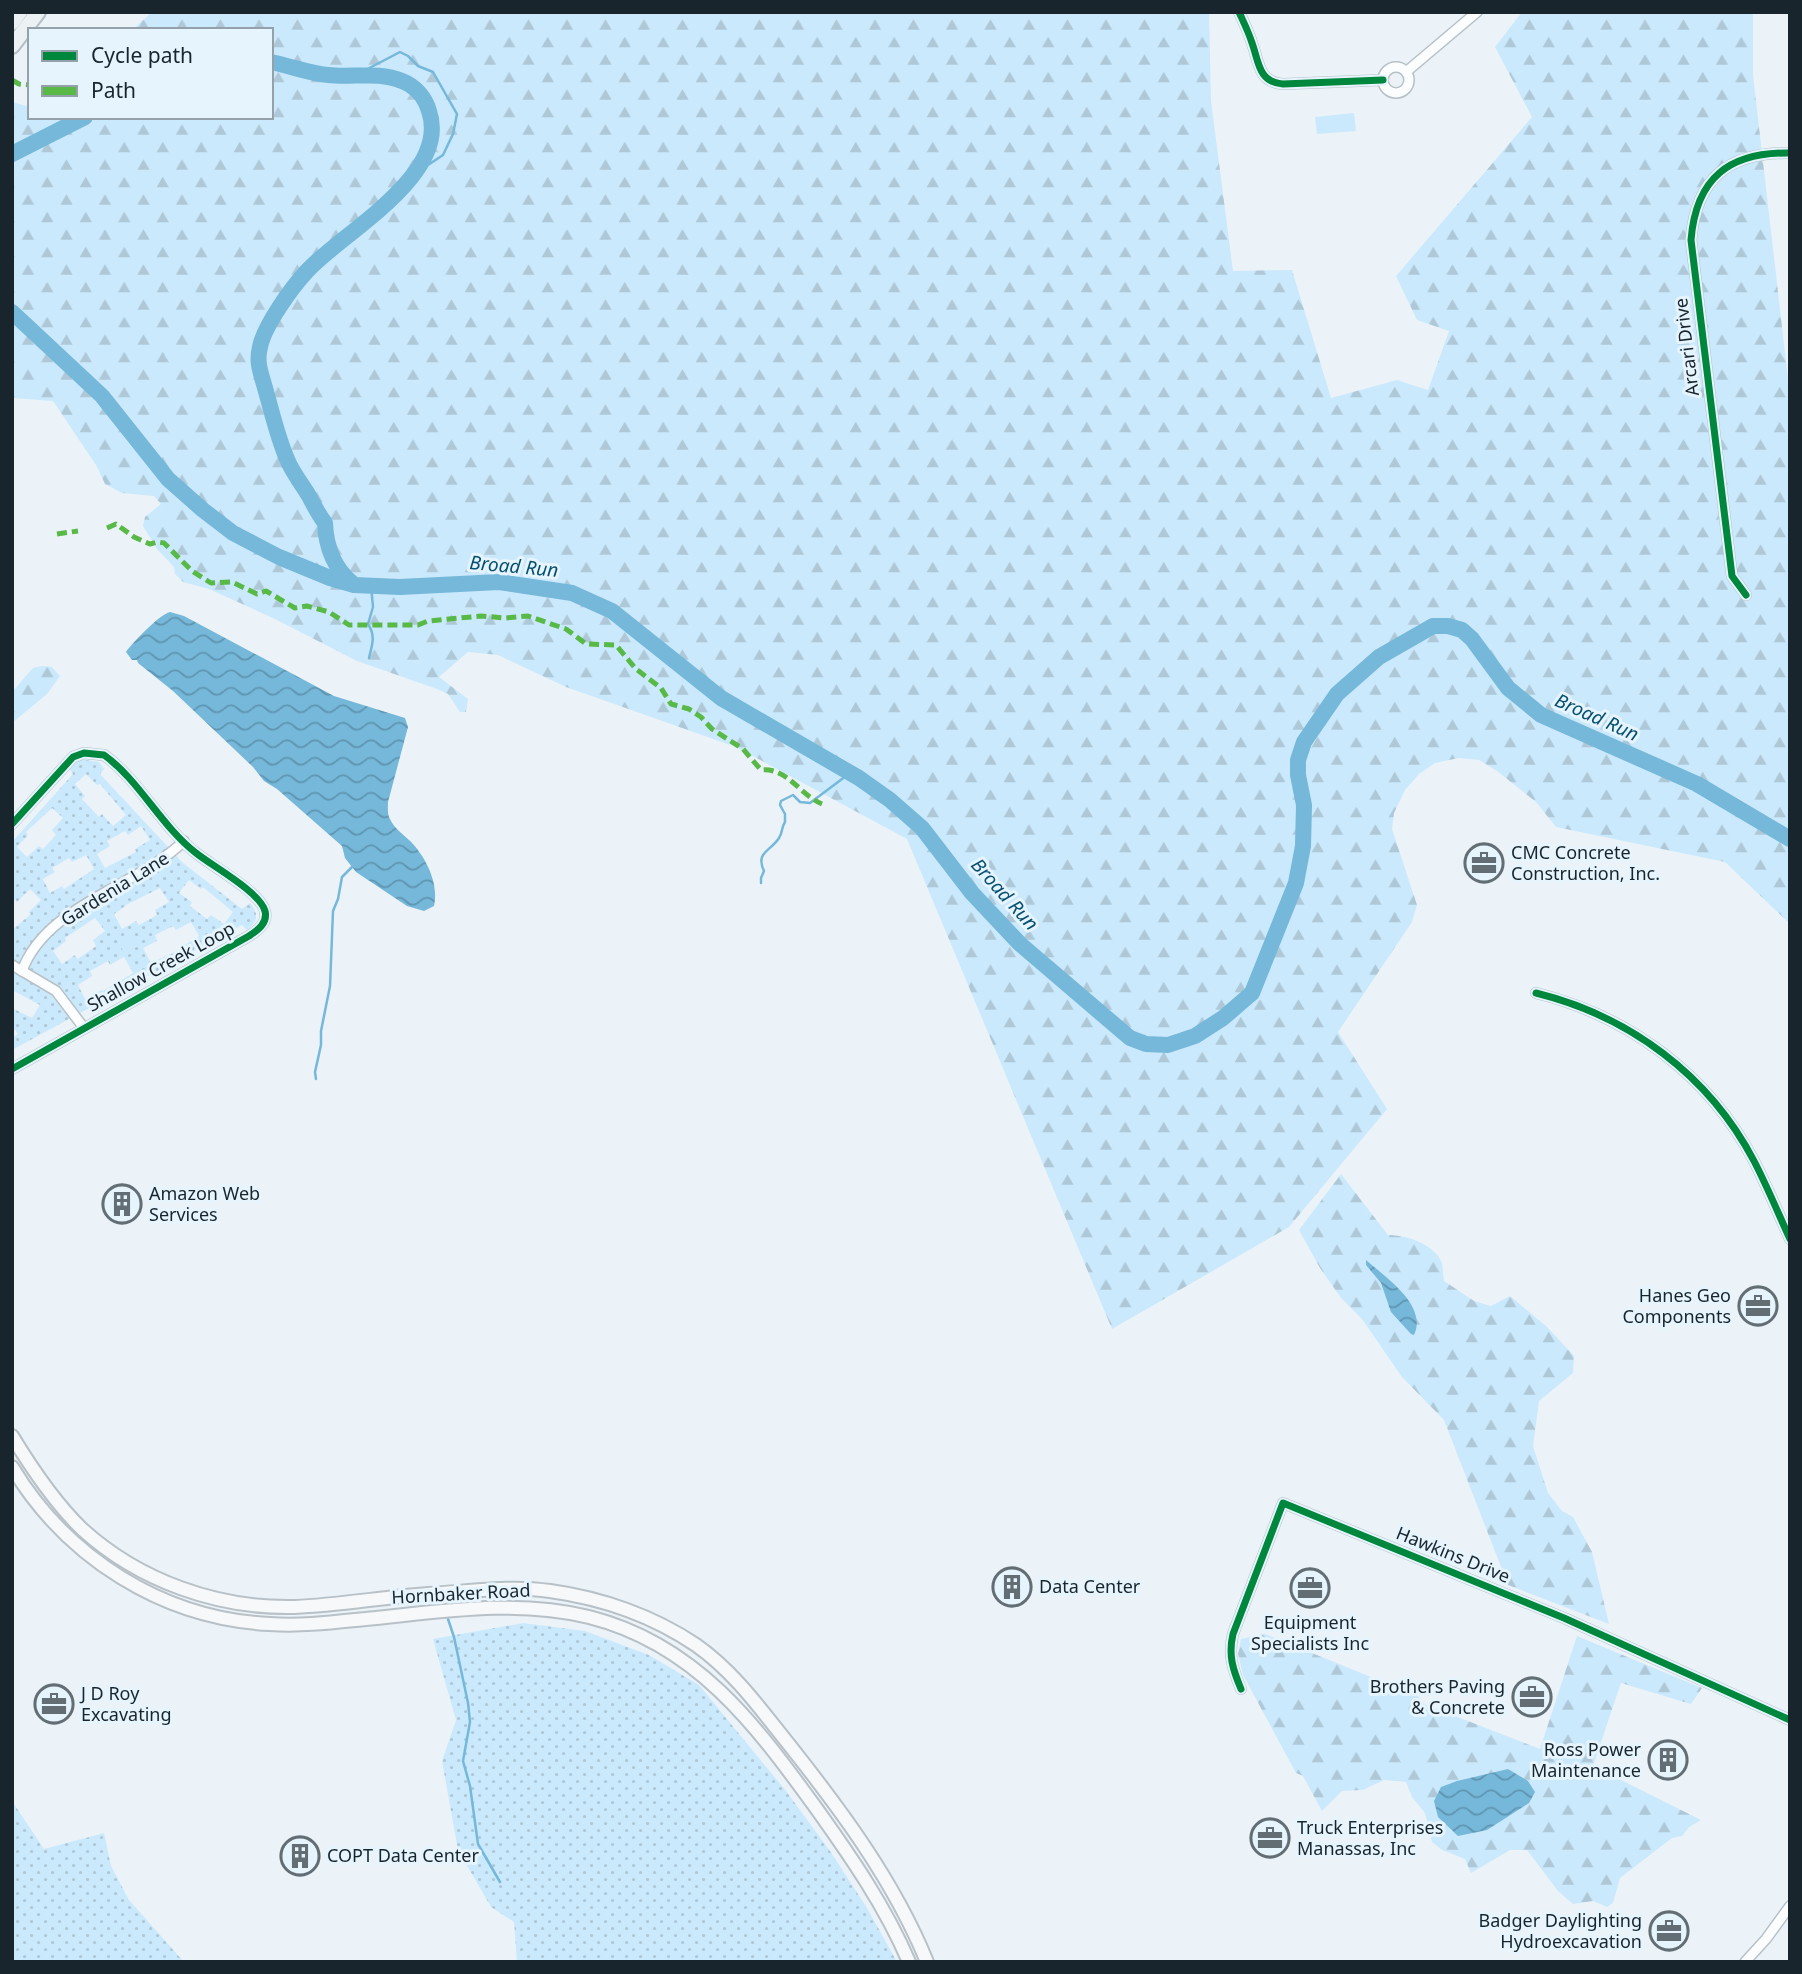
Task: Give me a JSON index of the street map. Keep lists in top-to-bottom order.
{
  "streets": {
    "main road": ["Hornbaker Road"],
    "street": [
      "Arcari Drive",
      "Gardenia Lane",
      "Shallow Creek Loop",
      "Hawkins Drive"
    ]
  },
  "crossings": [
    ["Gardenia Lane", "Shallow Creek Loop"]
  ],
  "water": ["Broad Run"],
  "places": {
    "office": [
      "CMC Concrete Construction, Inc.",
      "Hanes Geo Components",
      "Equipment Specialists Inc",
      "Brothers Paving & Concrete",
      "J D Roy Excavating",
      "Truck Enterprises Manassas, Inc",
      "Badger Daylighting Hydroexcavation"
    ],
    "building": [
      "Amazon Web Services",
      "Data Center",
      "Ross Power Maintenance",
      "COPT Data Center"
    ]
  },
  "legend": ["Cycle path", "Path"]
}
